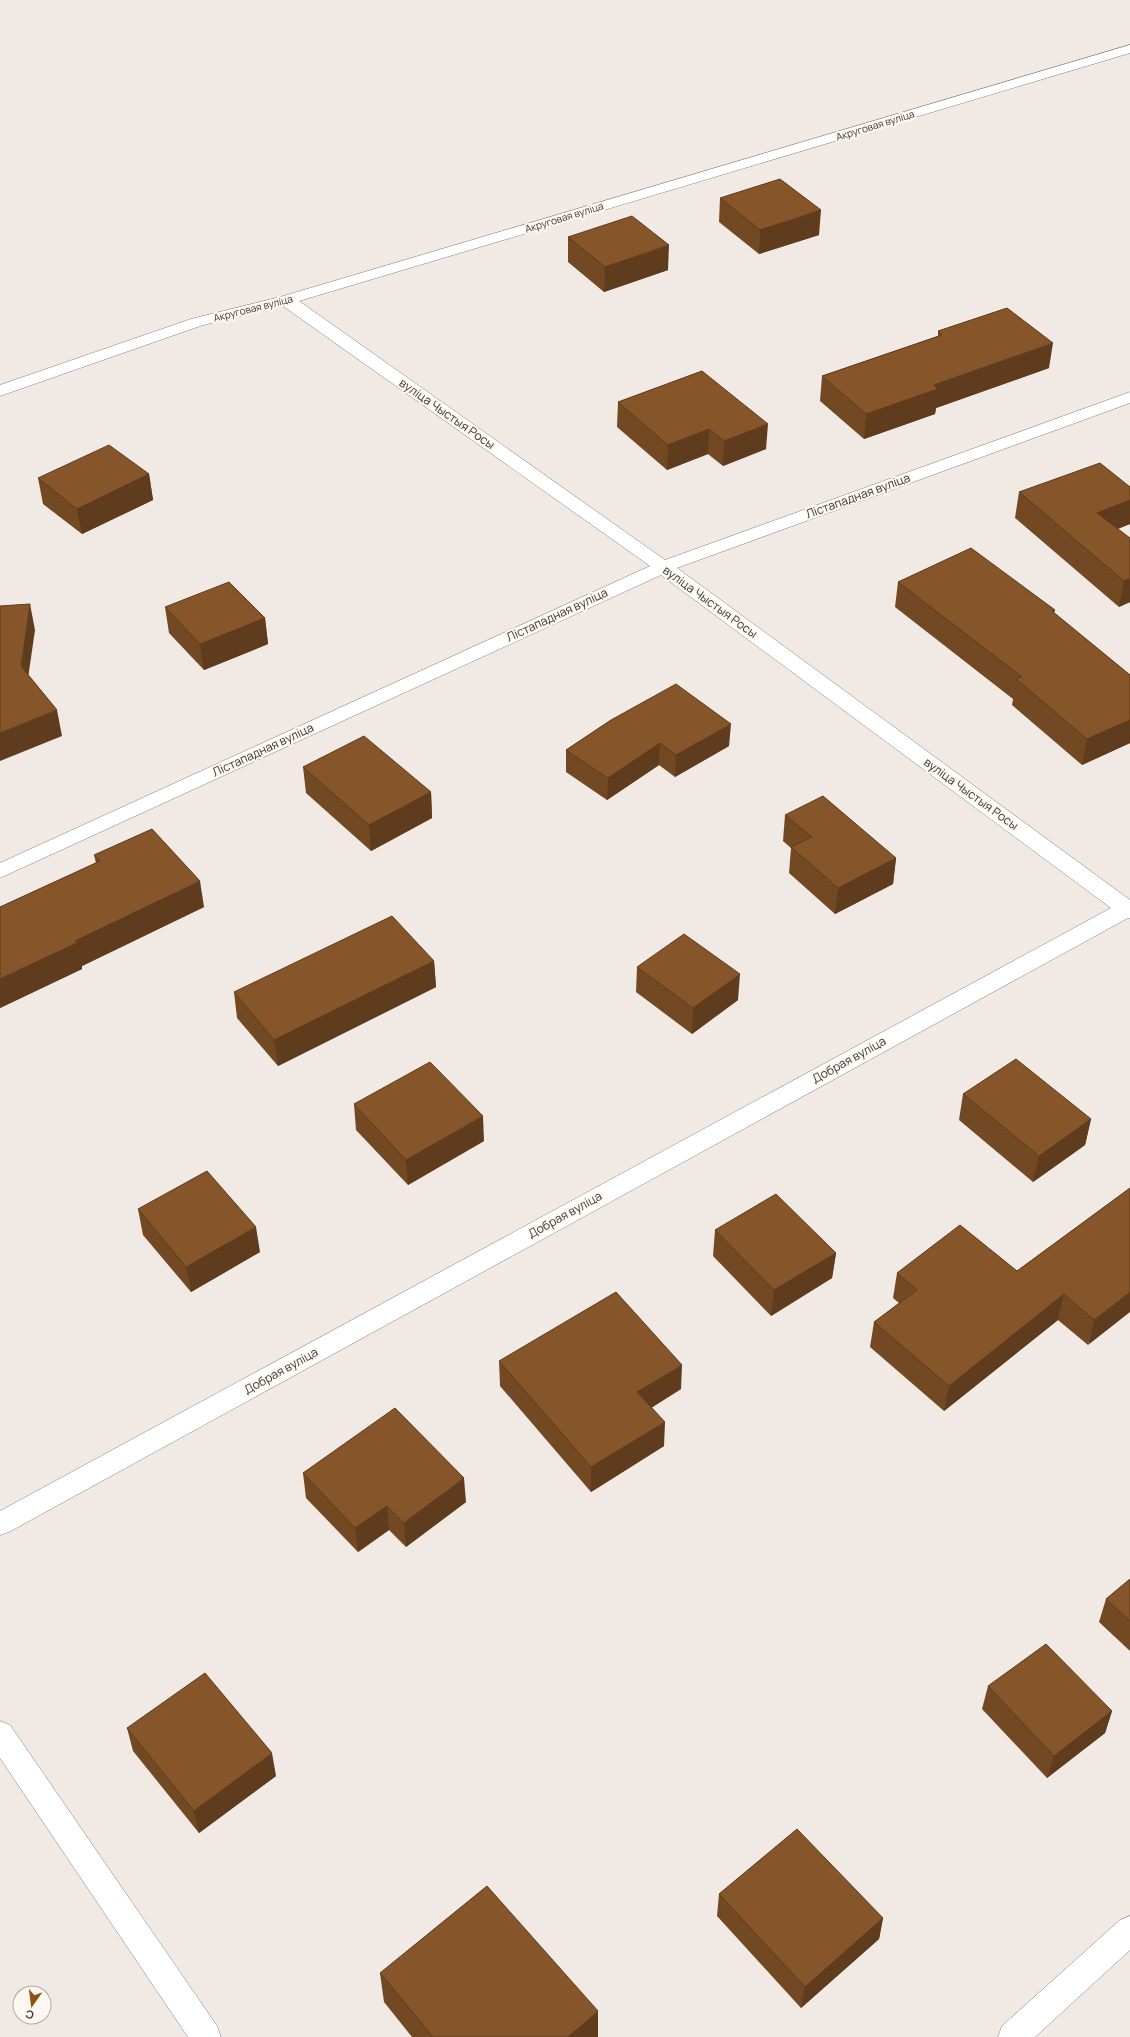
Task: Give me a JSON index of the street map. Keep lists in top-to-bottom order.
{
  "streets": {
    "street": [
      "Акруговая вуліца",
      "вуліца Чыстыя Росы",
      "Лістападная вуліца",
      "Добрая вуліца"
    ]
  },
  "crossings": [
    ["Акруговая вуліца", "вуліца Чыстыя Росы"],
    ["вуліца Чыстыя Росы", "Лістападная вуліца"],
    ["вуліца Чыстыя Росы", "Добрая вуліца"]
  ],
  "north": "bottom"
}
